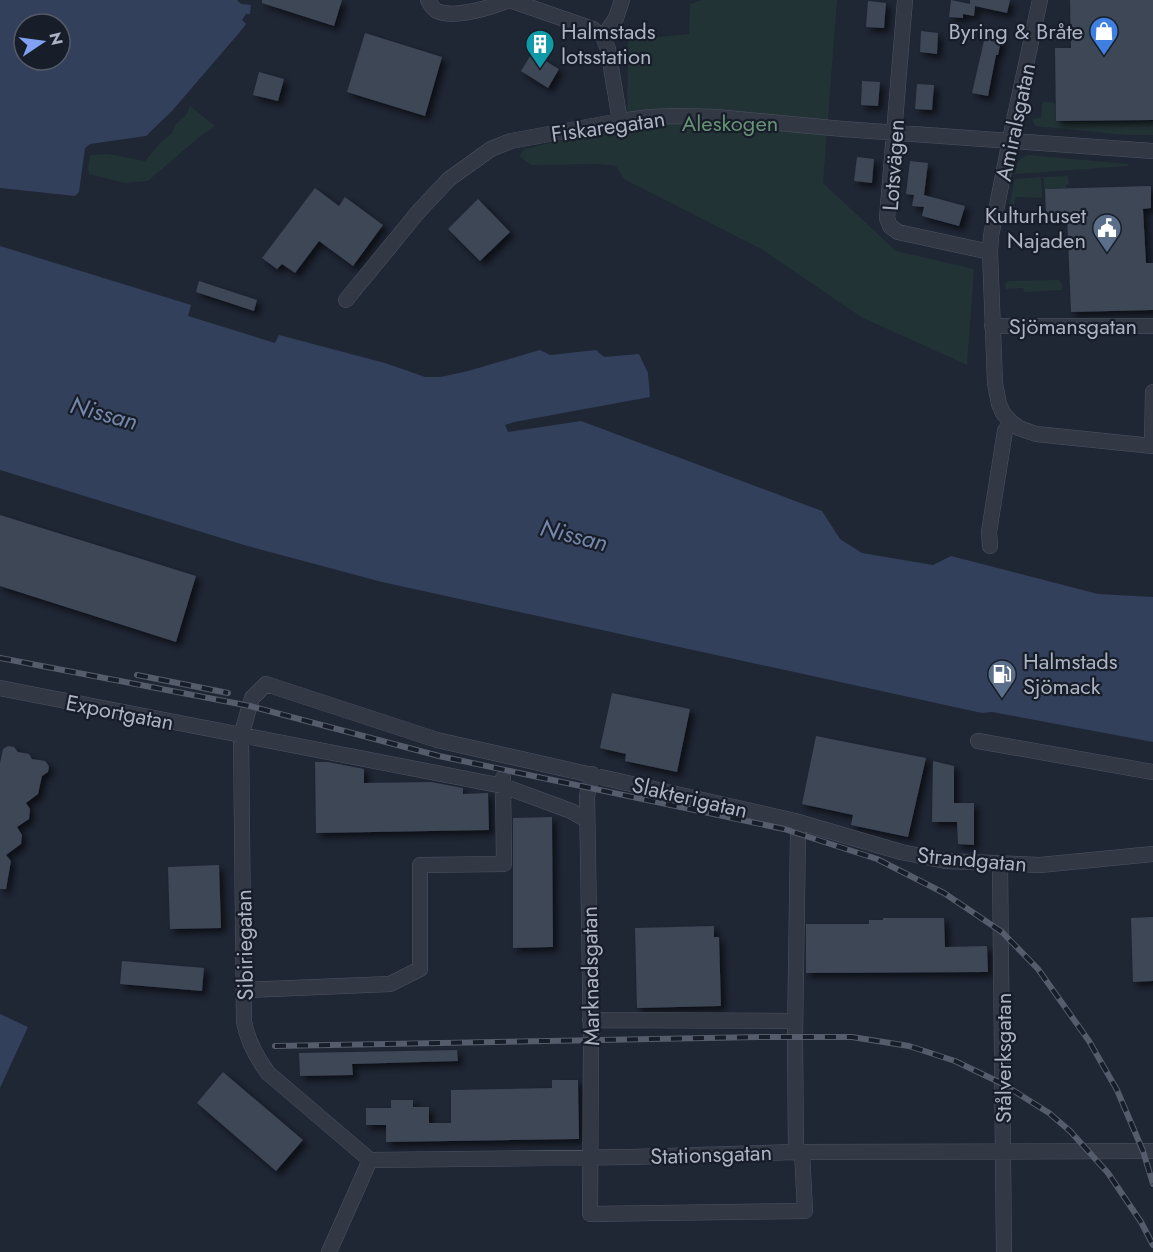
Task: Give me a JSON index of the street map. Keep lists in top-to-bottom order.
{
  "streets": {
    "street": [
      "Amiralsgatan",
      "Fiskaregatan",
      "Lotsvägen",
      "Sjömansgatan",
      "Exportgatan",
      "Slakterigatan",
      "Strandgatan",
      "Sibiriegatan",
      "Marknadsgatan",
      "Stålverksgatan",
      "Stationsgatan"
    ]
  },
  "crossings": [
    ["Amiralsgatan", "Fiskaregatan"],
    ["Amiralsgatan", "Lotsvägen"],
    ["Amiralsgatan", "Sjömansgatan"],
    ["Fiskaregatan", "Lotsvägen"],
    ["Exportgatan", "Sibiriegatan"],
    ["Exportgatan", "Marknadsgatan"],
    ["Slakterigatan", "Strandgatan"],
    ["Slakterigatan", "Sibiriegatan"],
    ["Slakterigatan", "Marknadsgatan"],
    ["Strandgatan", "Stålverksgatan"],
    ["Sibiriegatan", "Stationsgatan"],
    ["Marknadsgatan", "Stationsgatan"],
    ["Stålverksgatan", "Stationsgatan"]
  ],
  "water": ["Nissan"],
  "parks": ["Aleskogen"],
  "places": {
    "shop": ["Byring & Bråte"],
    "building": ["Halmstads lotsstation"],
    "public building": ["Kulturhuset Najaden"],
    "fuel station": ["Halmstads Sjömack"]
  },
  "north": "right"
}
